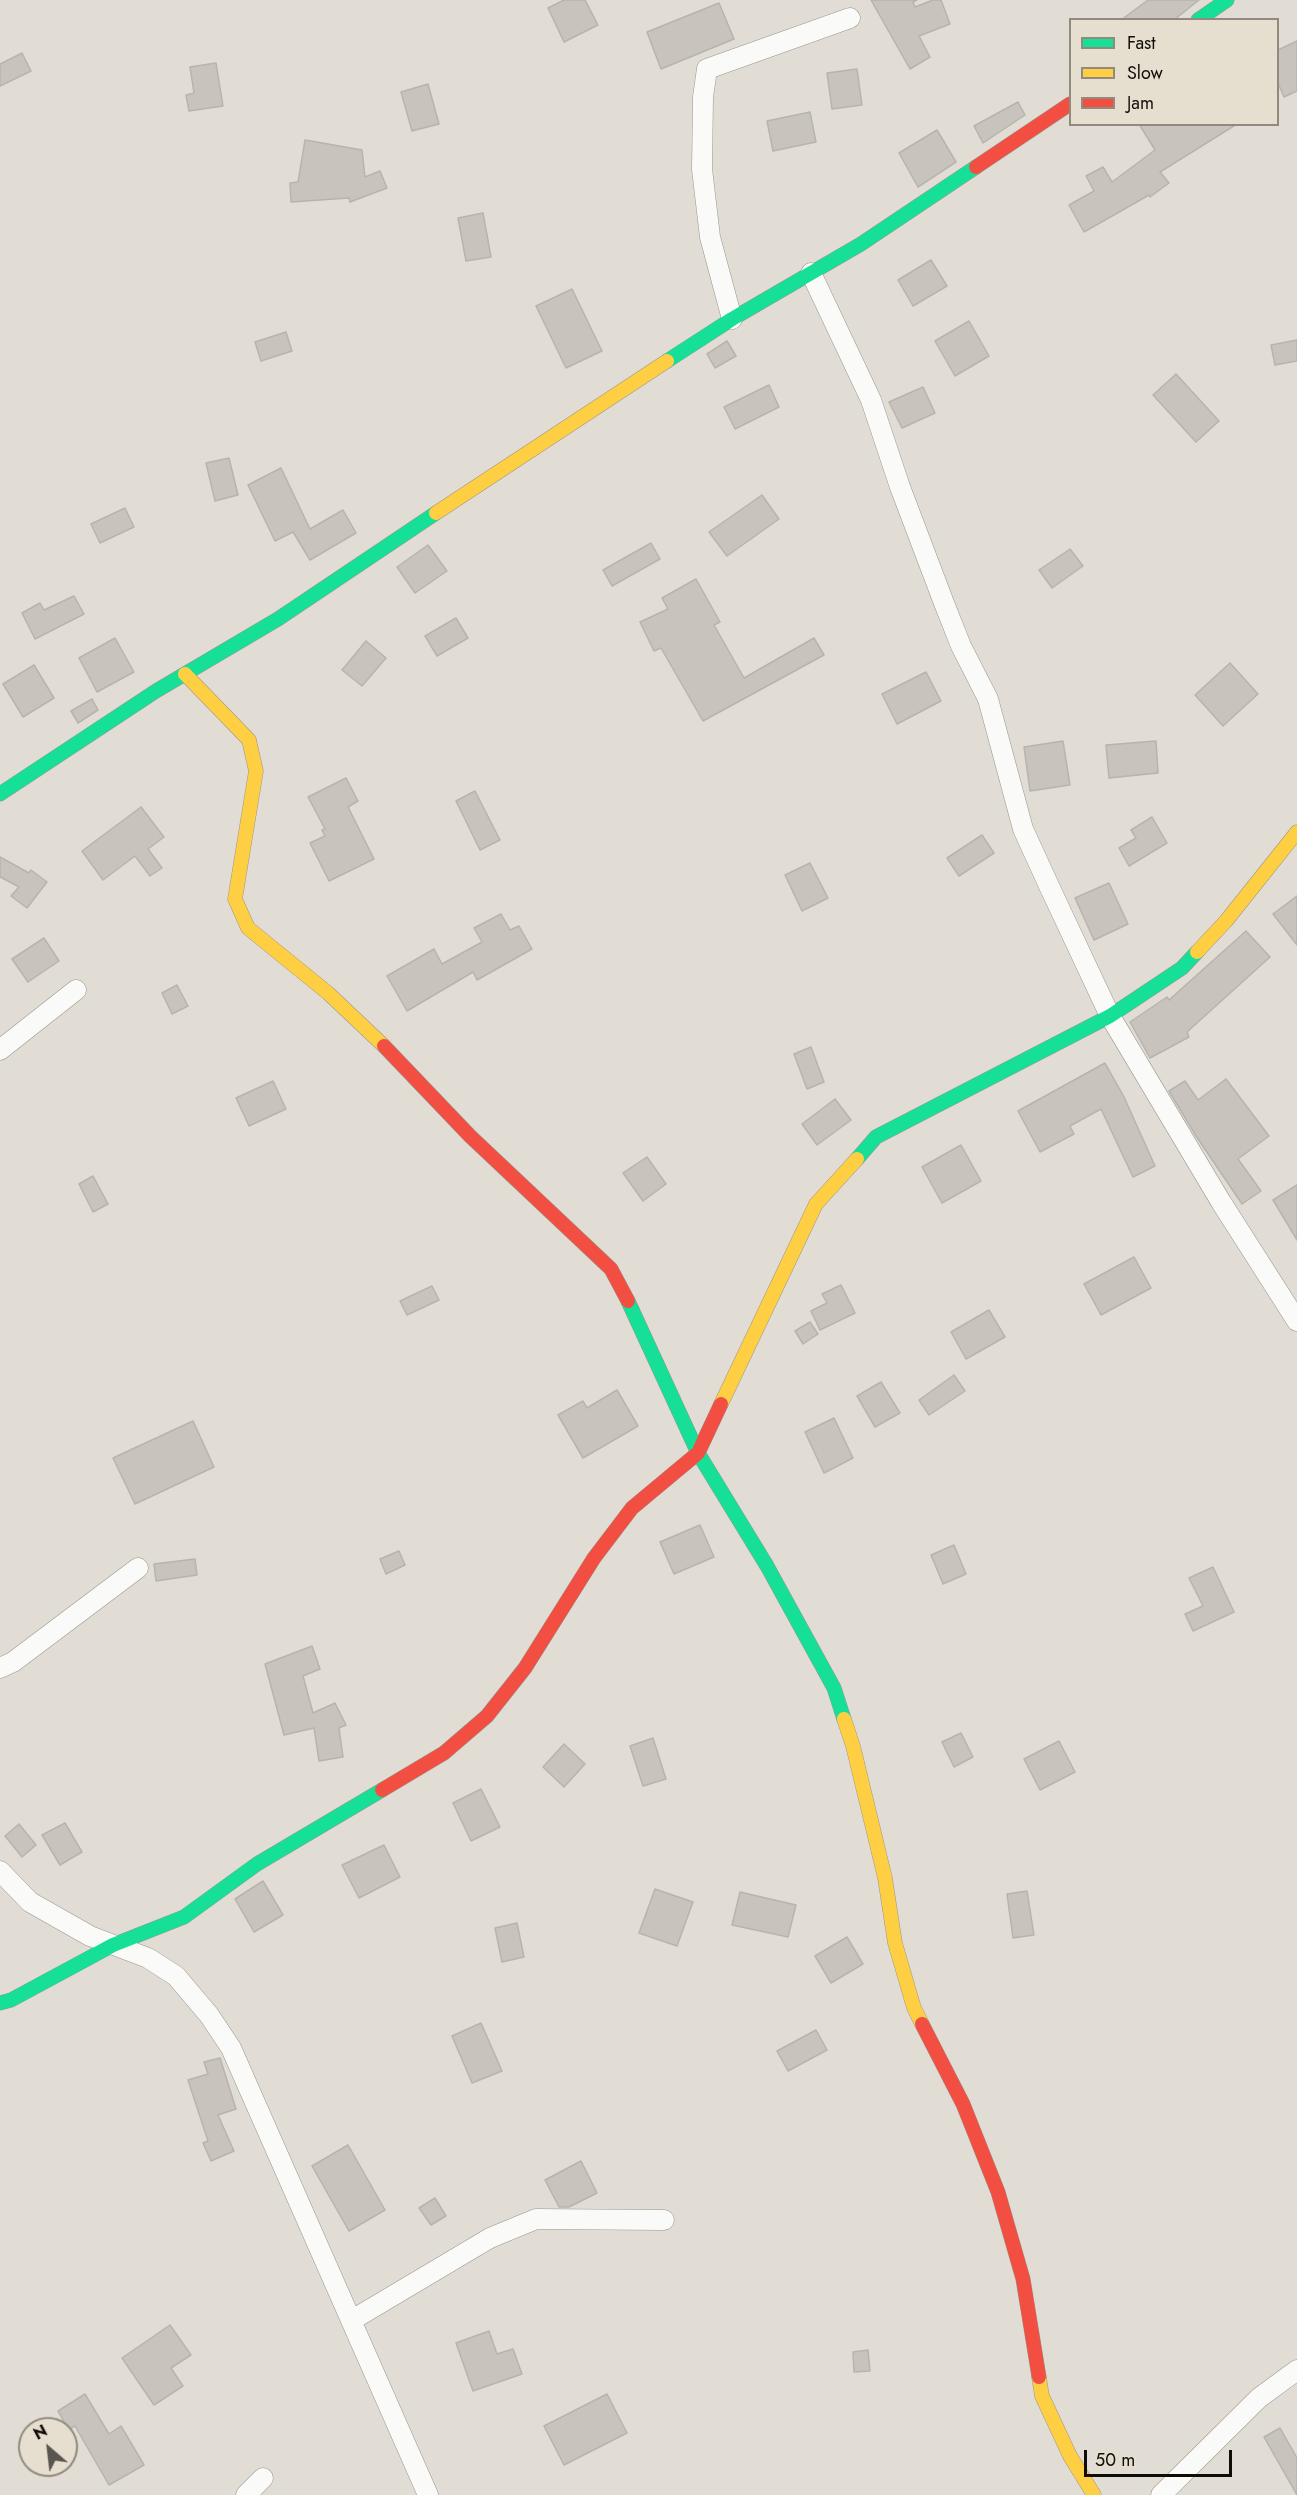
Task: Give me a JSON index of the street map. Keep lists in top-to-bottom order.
{
  "legend": ["Fast", "Slow", "Jam"],
  "scale_bar": "50 m",
  "north": "top left"
}
